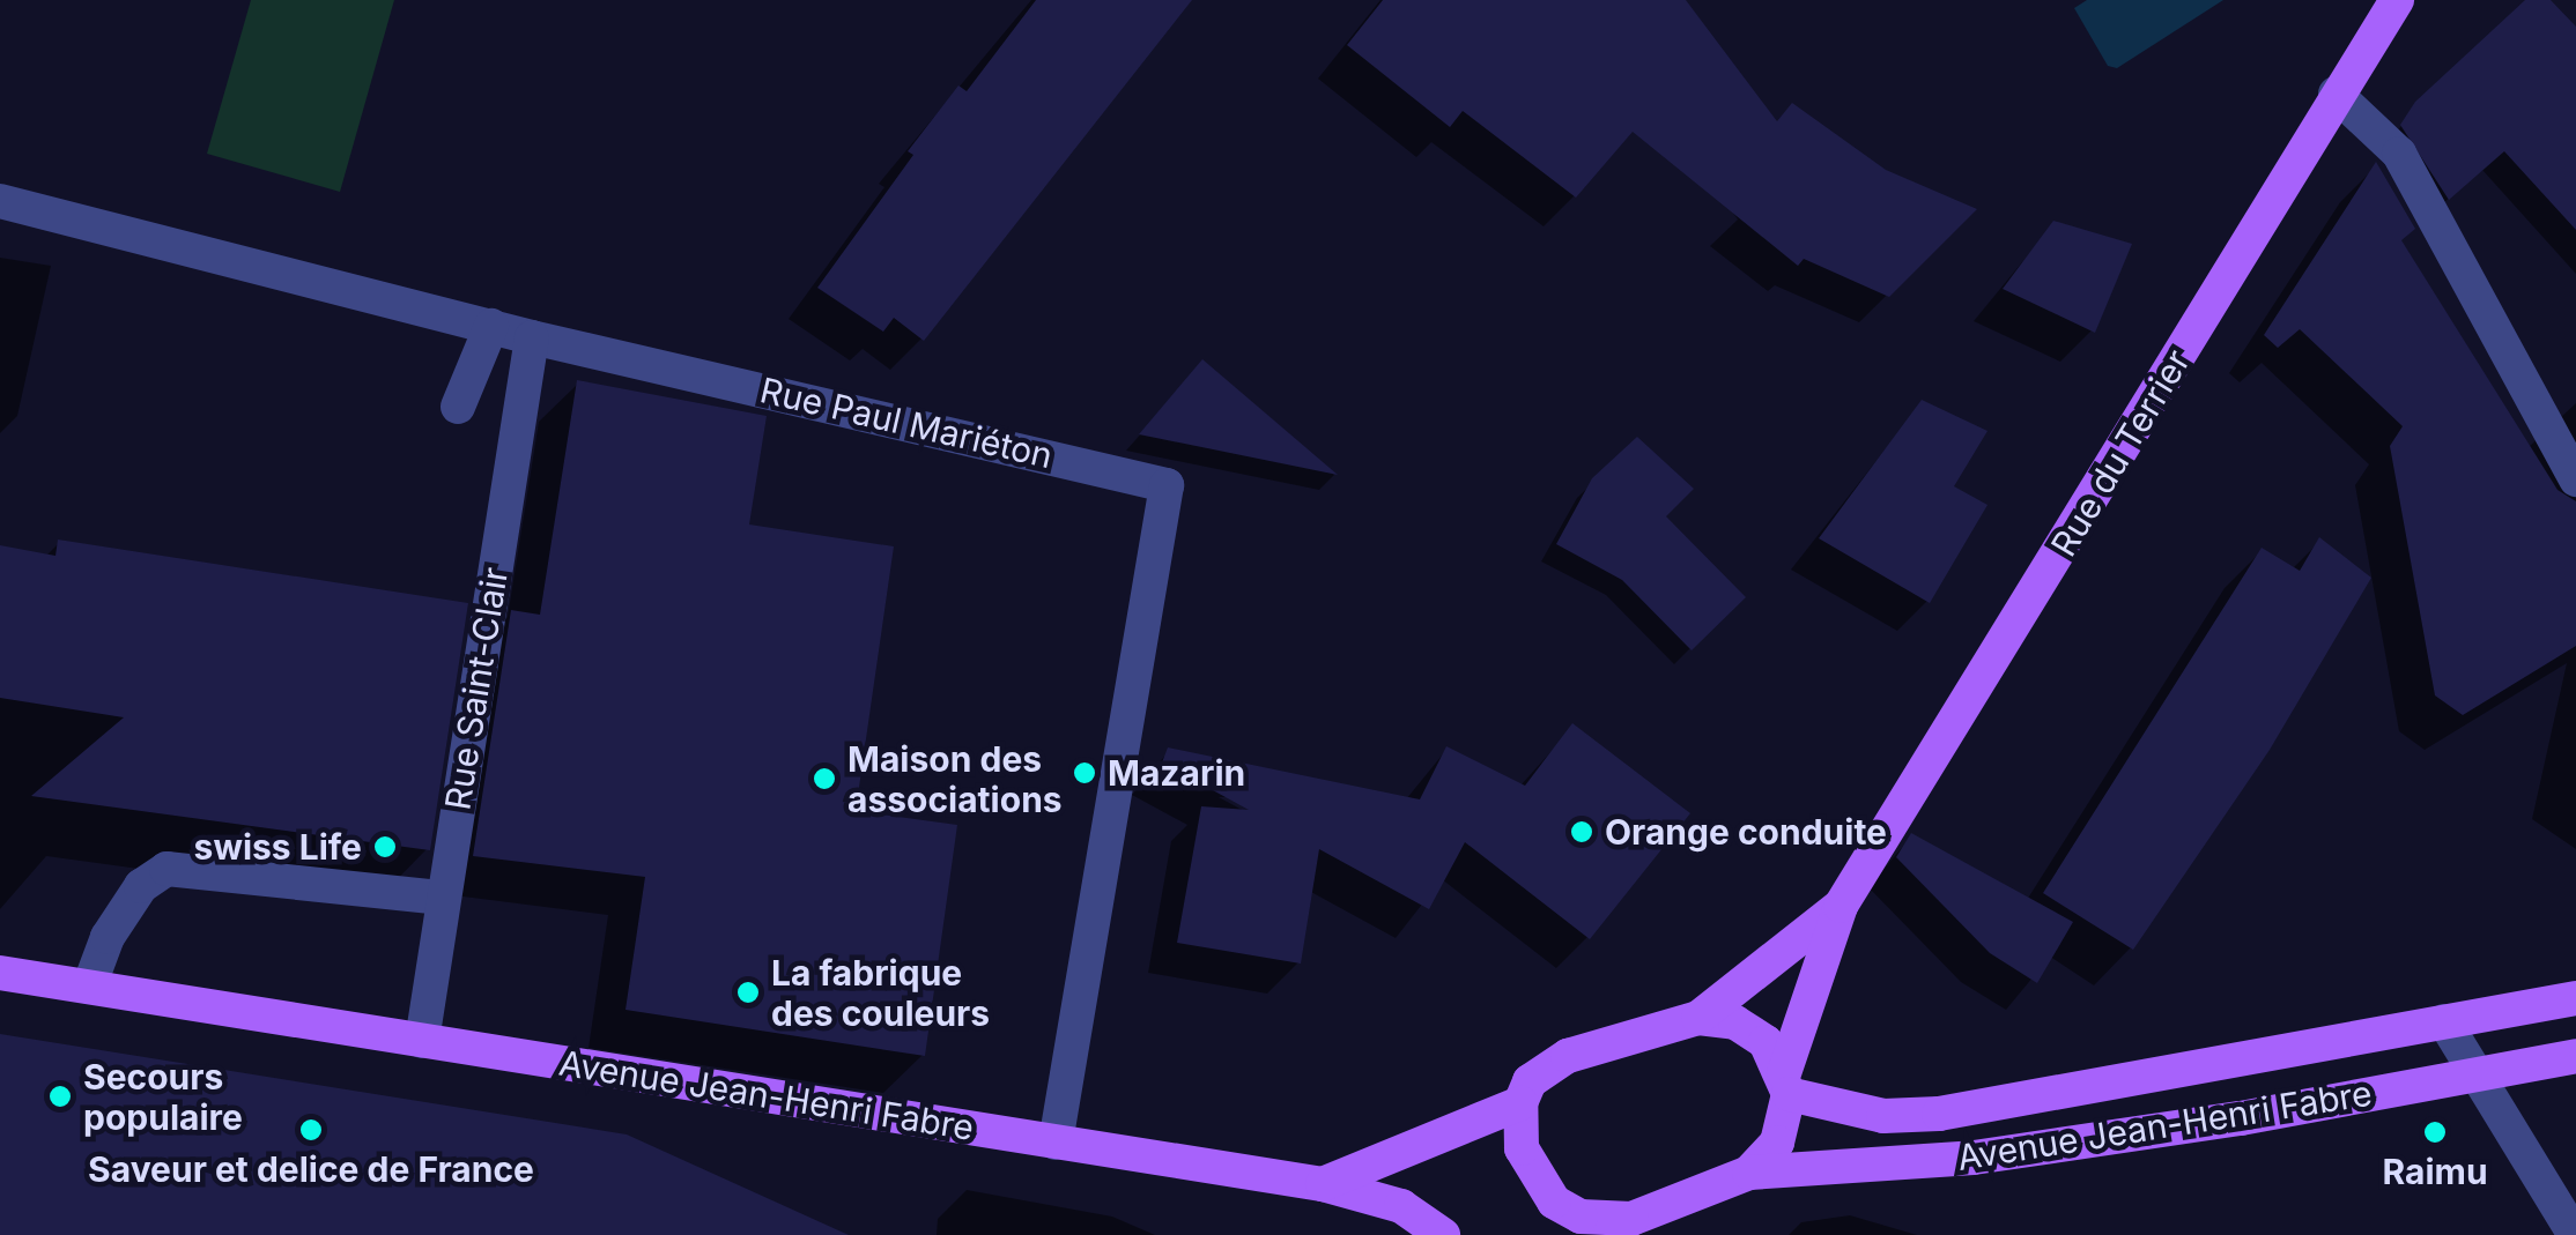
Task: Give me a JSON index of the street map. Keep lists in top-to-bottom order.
{
  "streets": {
    "main road": ["Rue du Terrier", "Avenue Jean-Henri Fabre"],
    "street": ["Rue Paul Mariéton", "Rue Saint-Clair"]
  },
  "crossings": [
    ["Rue Paul Mariéton", "Rue Saint-Clair"],
    ["Rue Paul Mariéton", "Avenue Jean-Henri Fabre"],
    ["Rue du Terrier", "Avenue Jean-Henri Fabre"],
    ["Rue Saint-Clair", "Avenue Jean-Henri Fabre"]
  ],
  "places": [
    "Mazarin",
    "Maison des associations",
    "Orange conduite",
    "swiss Life",
    "La fabrique des couleurs",
    "Secours populaire",
    "Saveur et delice de France",
    "Raimu"
  ]
}
